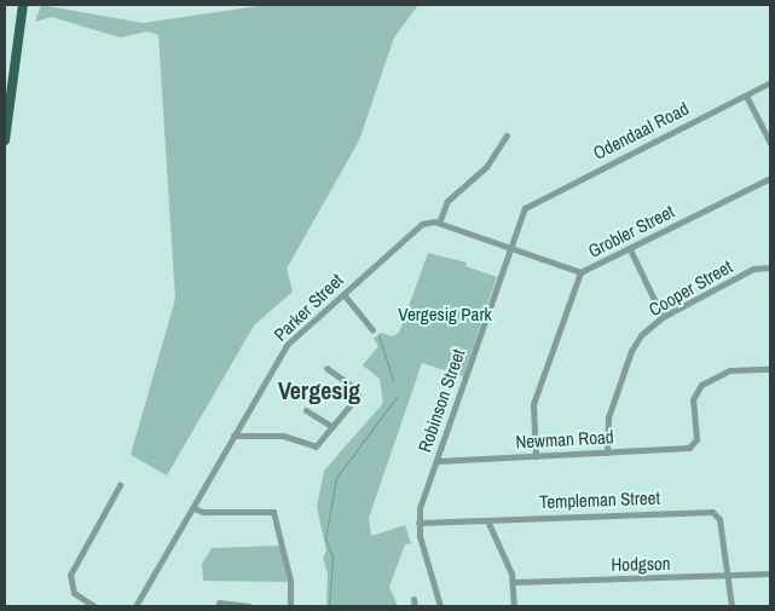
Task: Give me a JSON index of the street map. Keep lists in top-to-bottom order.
{
  "streets": {
    "street": [
      "Odendaal Road",
      "Grobler Street",
      "Cooper Street",
      "Parker Street",
      "Robinson Street",
      "Newman Road",
      "Templeman Street",
      "Hodgson"
    ]
  },
  "crossings": [
    ["Odendaal Road", "Robinson Street"],
    ["Grobler Street", "Newman Road"],
    ["Cooper Street", "Newman Road"],
    ["Robinson Street", "Newman Road"],
    ["Robinson Street", "Templeman Street"],
    ["Templeman Street", "Hodgson"]
  ],
  "districts": ["Vergesig"],
  "parks": ["Vergesig Park"]
}
